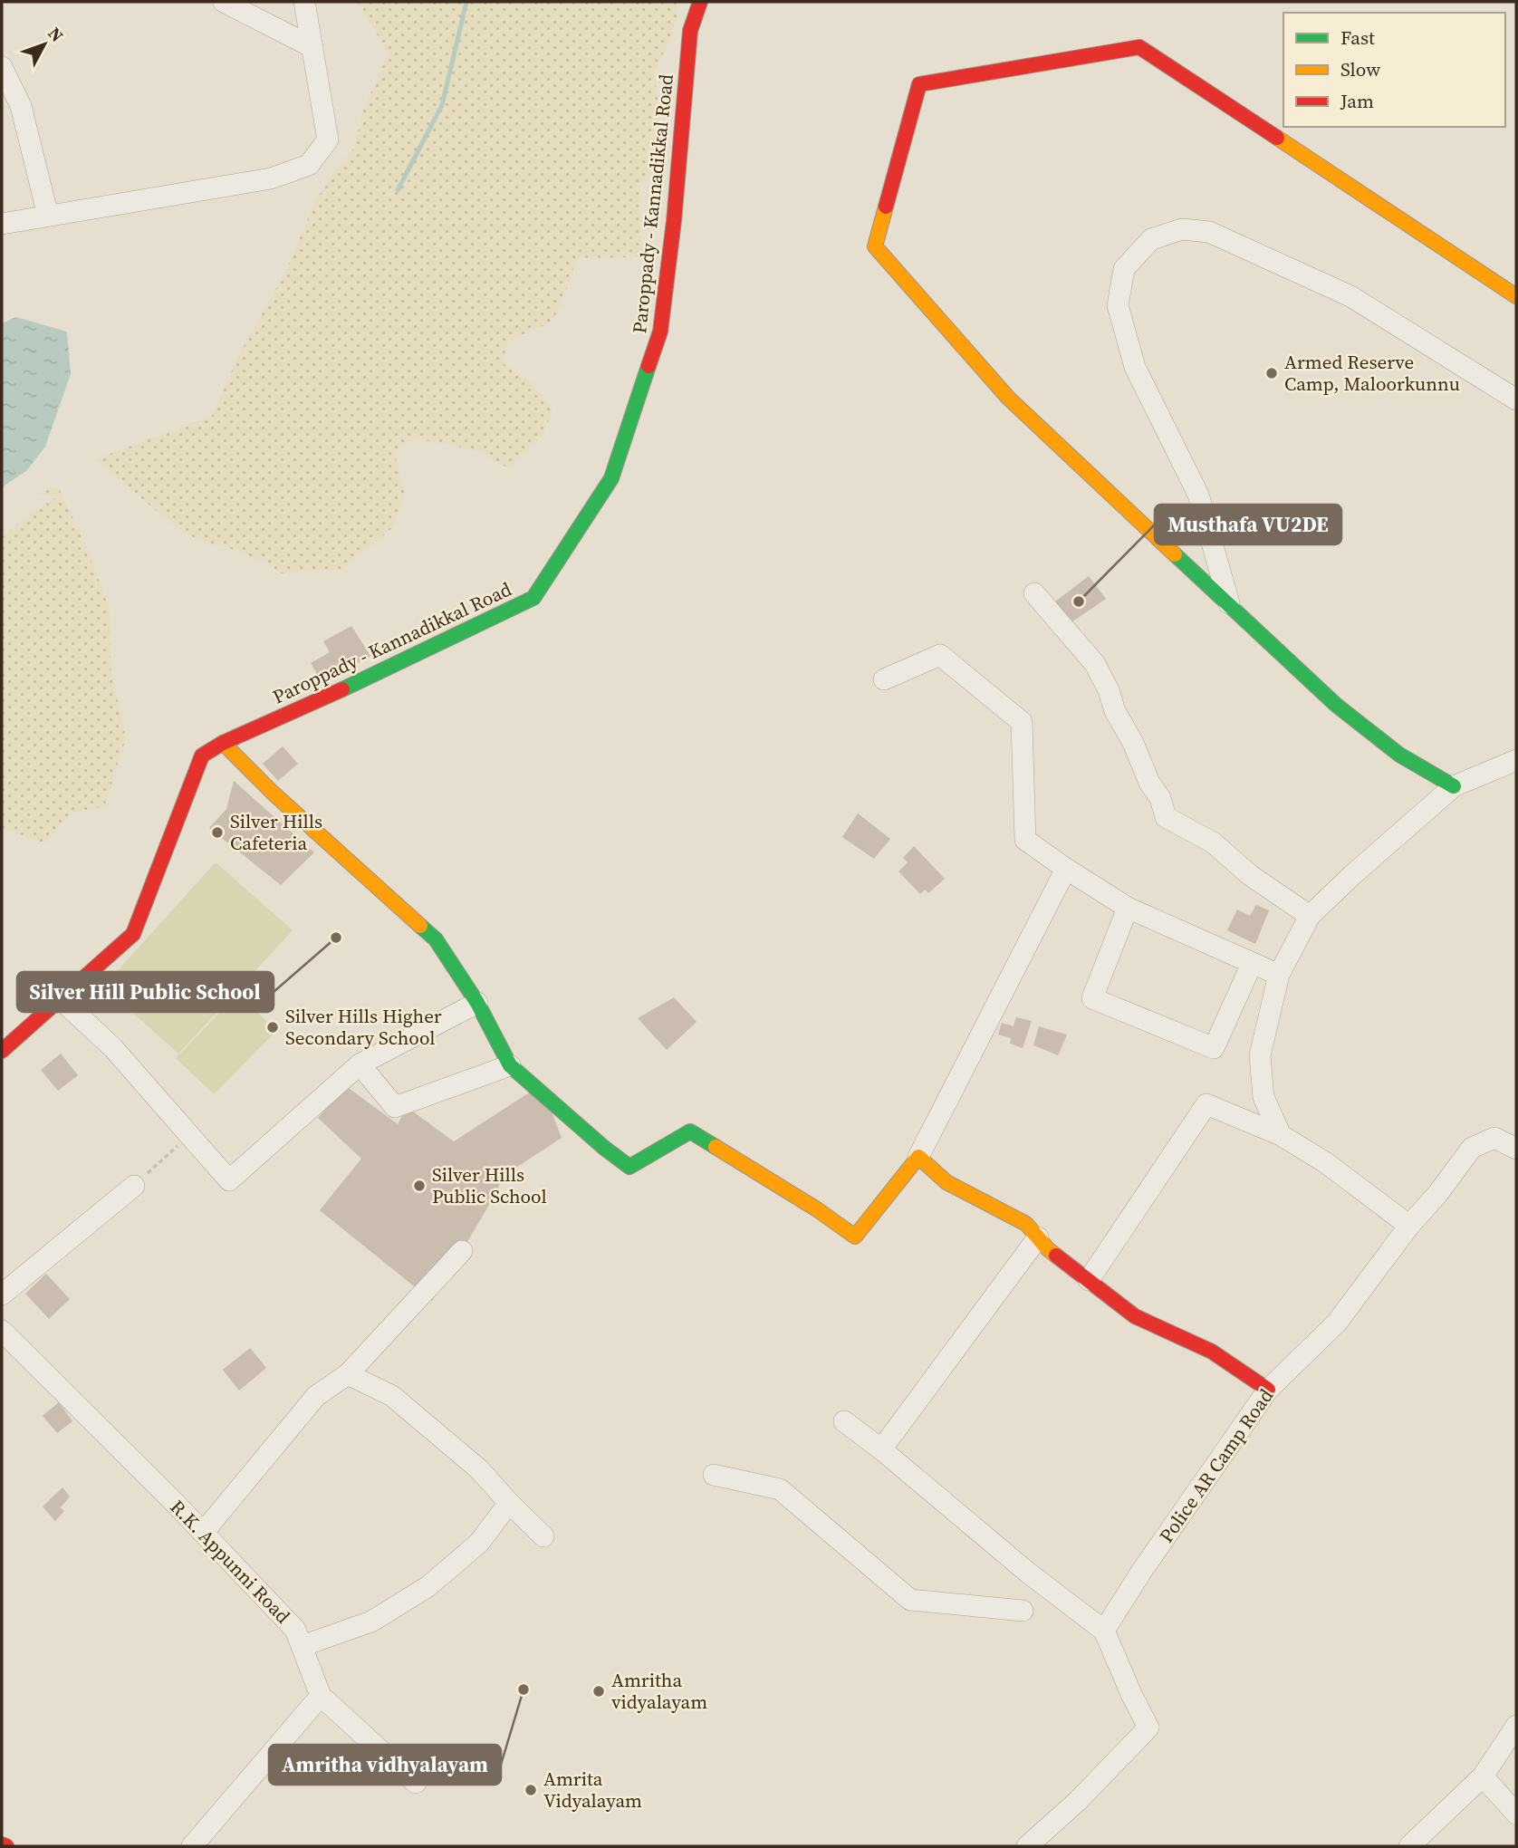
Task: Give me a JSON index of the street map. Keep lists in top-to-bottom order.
{
  "streets": {
    "street": ["Paroppady - Kannadikkal Road", "Police AR Camp Road", "R.K. Appunni Road"]
  },
  "places": [
    "Armed Reserve Camp, Maloorkunnu",
    "Musthafa VU2DE",
    "Silver Hills Cafeteria",
    "Silver Hill Public School",
    "Silver Hills Higher Secondary School",
    "Silver Hills Public School",
    "Amritha vidhyalayam",
    "Amritha vidyalayam",
    "Amrita Vidyalayam"
  ],
  "legend": ["Fast", "Slow", "Jam"],
  "north": "top right"
}
